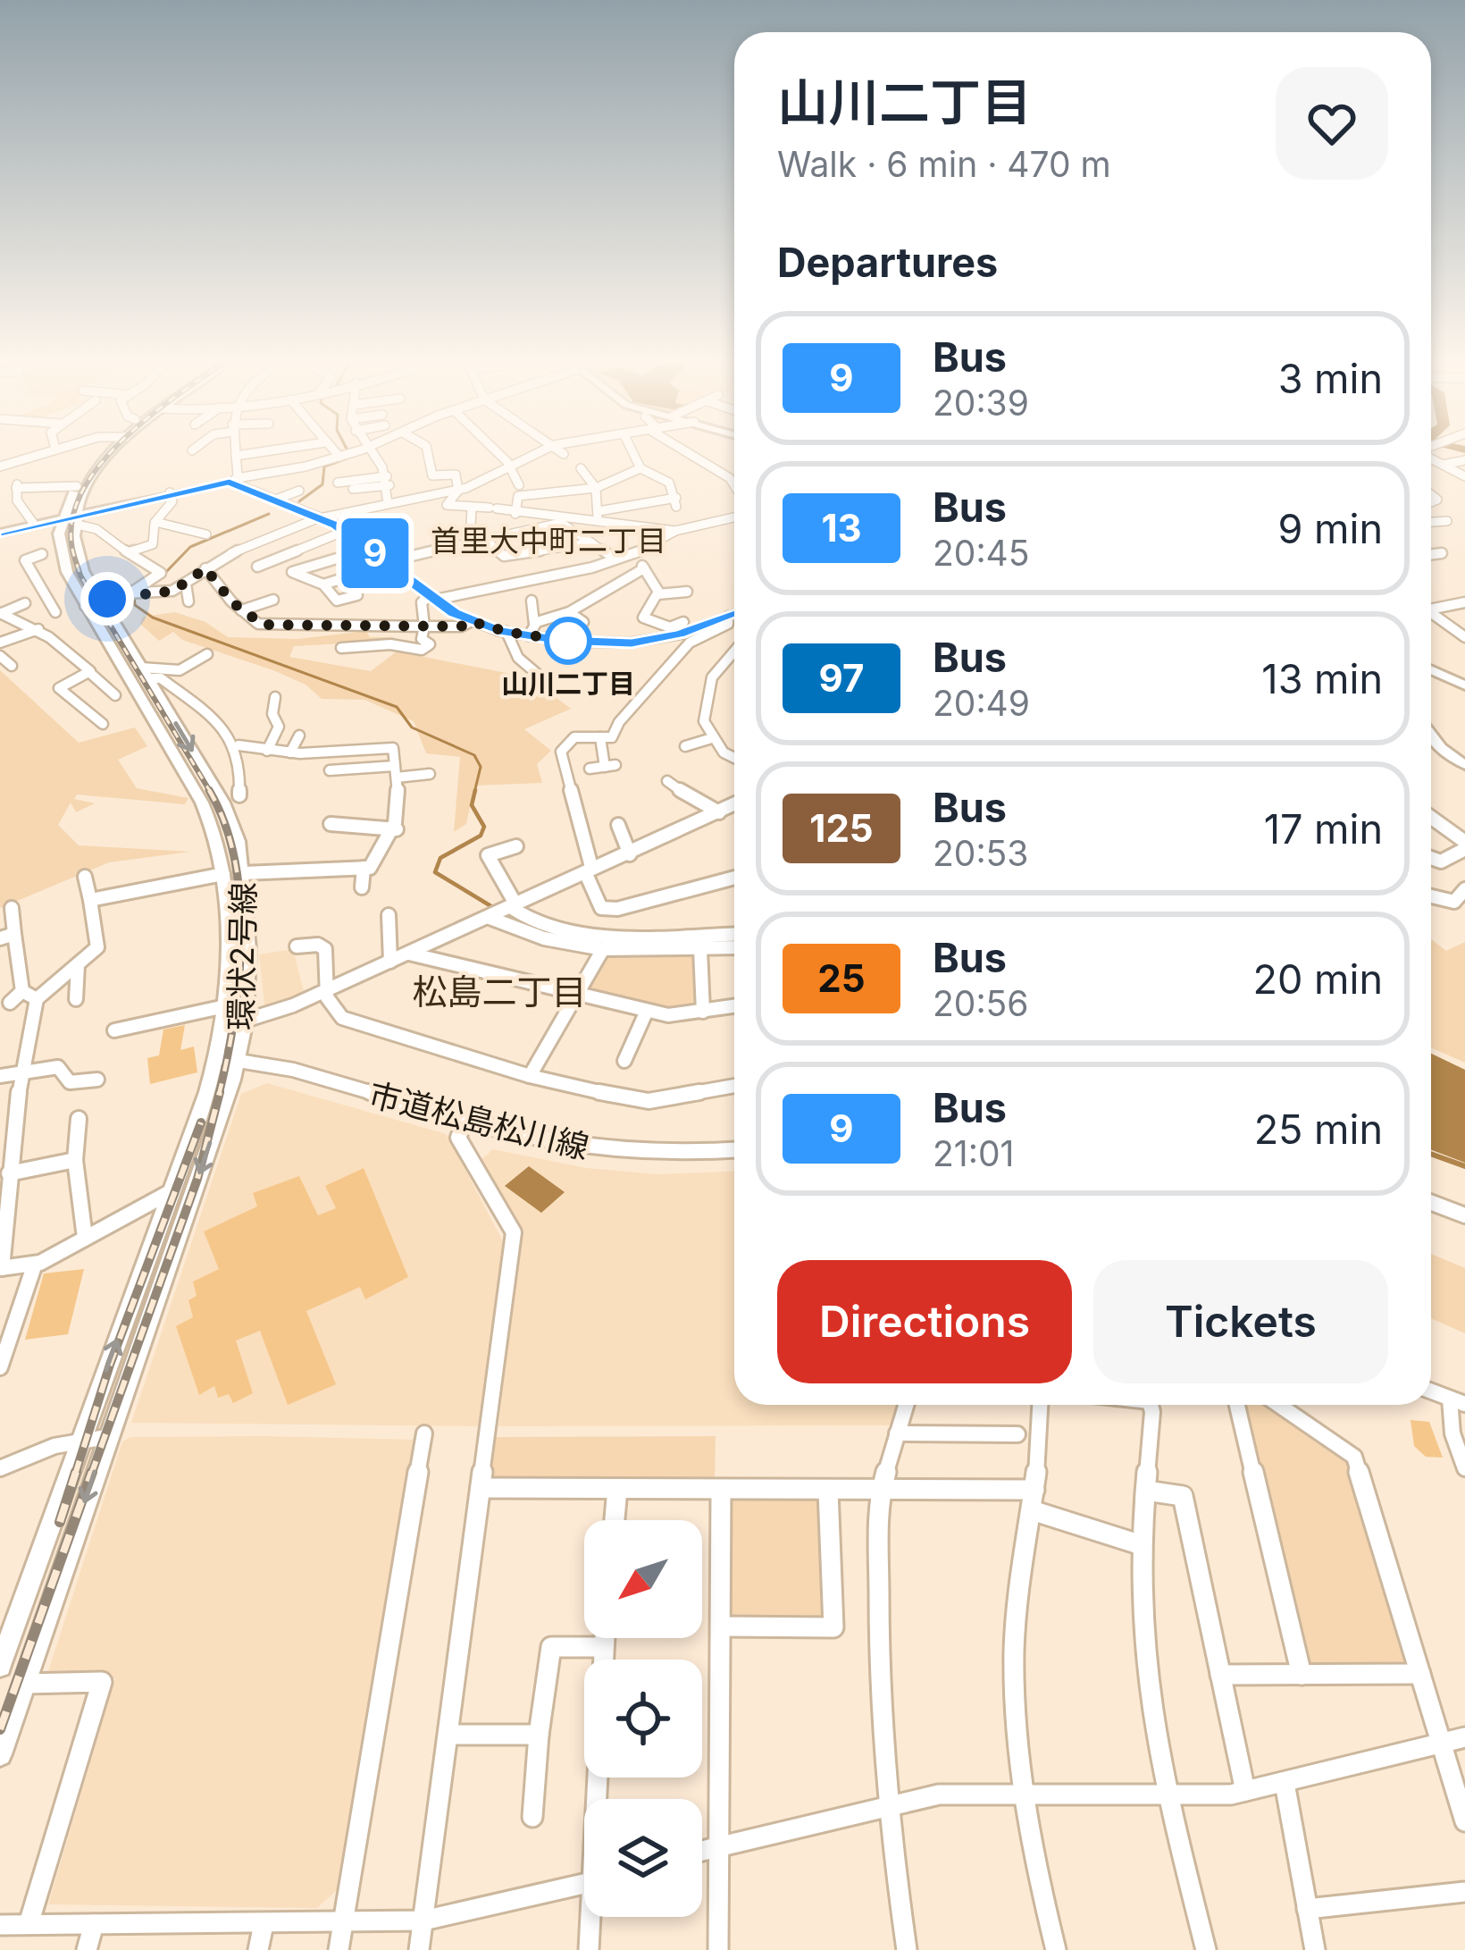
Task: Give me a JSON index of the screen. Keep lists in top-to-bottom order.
{
  "streets": {
    "main road": ["環状2号線"],
    "street": ["市道松島松川線"]
  },
  "crossings": [
    ["環状2号線", "市道松島松川線"]
  ],
  "districts": ["首里大中町二丁目", "松島二丁目"],
  "places": ["山川二丁目"],
  "lines": ["bus line 9"],
  "north": "bottom left",
  "page": {
    "on_map": "9",
    "heading": [
      ["山川二丁目", "Walk · 6 min · 470 m"],
      "Departures"
    ],
    "list": [
      {
        "mark": "9",
        "name": "Bus",
        "note": "20:39",
        "value": "3 min"
      },
      {
        "mark": "13",
        "name": "Bus",
        "note": "20:45",
        "value": "9 min"
      },
      {
        "mark": "97",
        "name": "Bus",
        "note": "20:49",
        "value": "13 min"
      },
      {
        "mark": "125",
        "name": "Bus",
        "note": "20:53",
        "value": "17 min"
      },
      {
        "mark": "25",
        "name": "Bus",
        "note": "20:56",
        "value": "20 min"
      },
      {
        "mark": "9",
        "name": "Bus",
        "note": "21:01",
        "value": "25 min"
      }
    ],
    "buttons": ["Directions", "Tickets"]
  }
}
